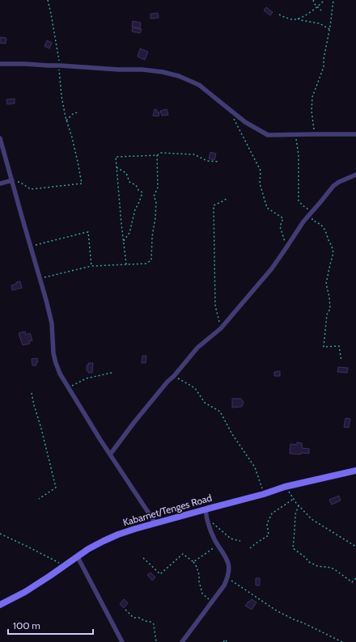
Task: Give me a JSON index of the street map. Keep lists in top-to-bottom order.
{
  "streets": {
    "street": ["Kabarnet/Tenges Road"]
  },
  "scale_bar": "100 m"
}
